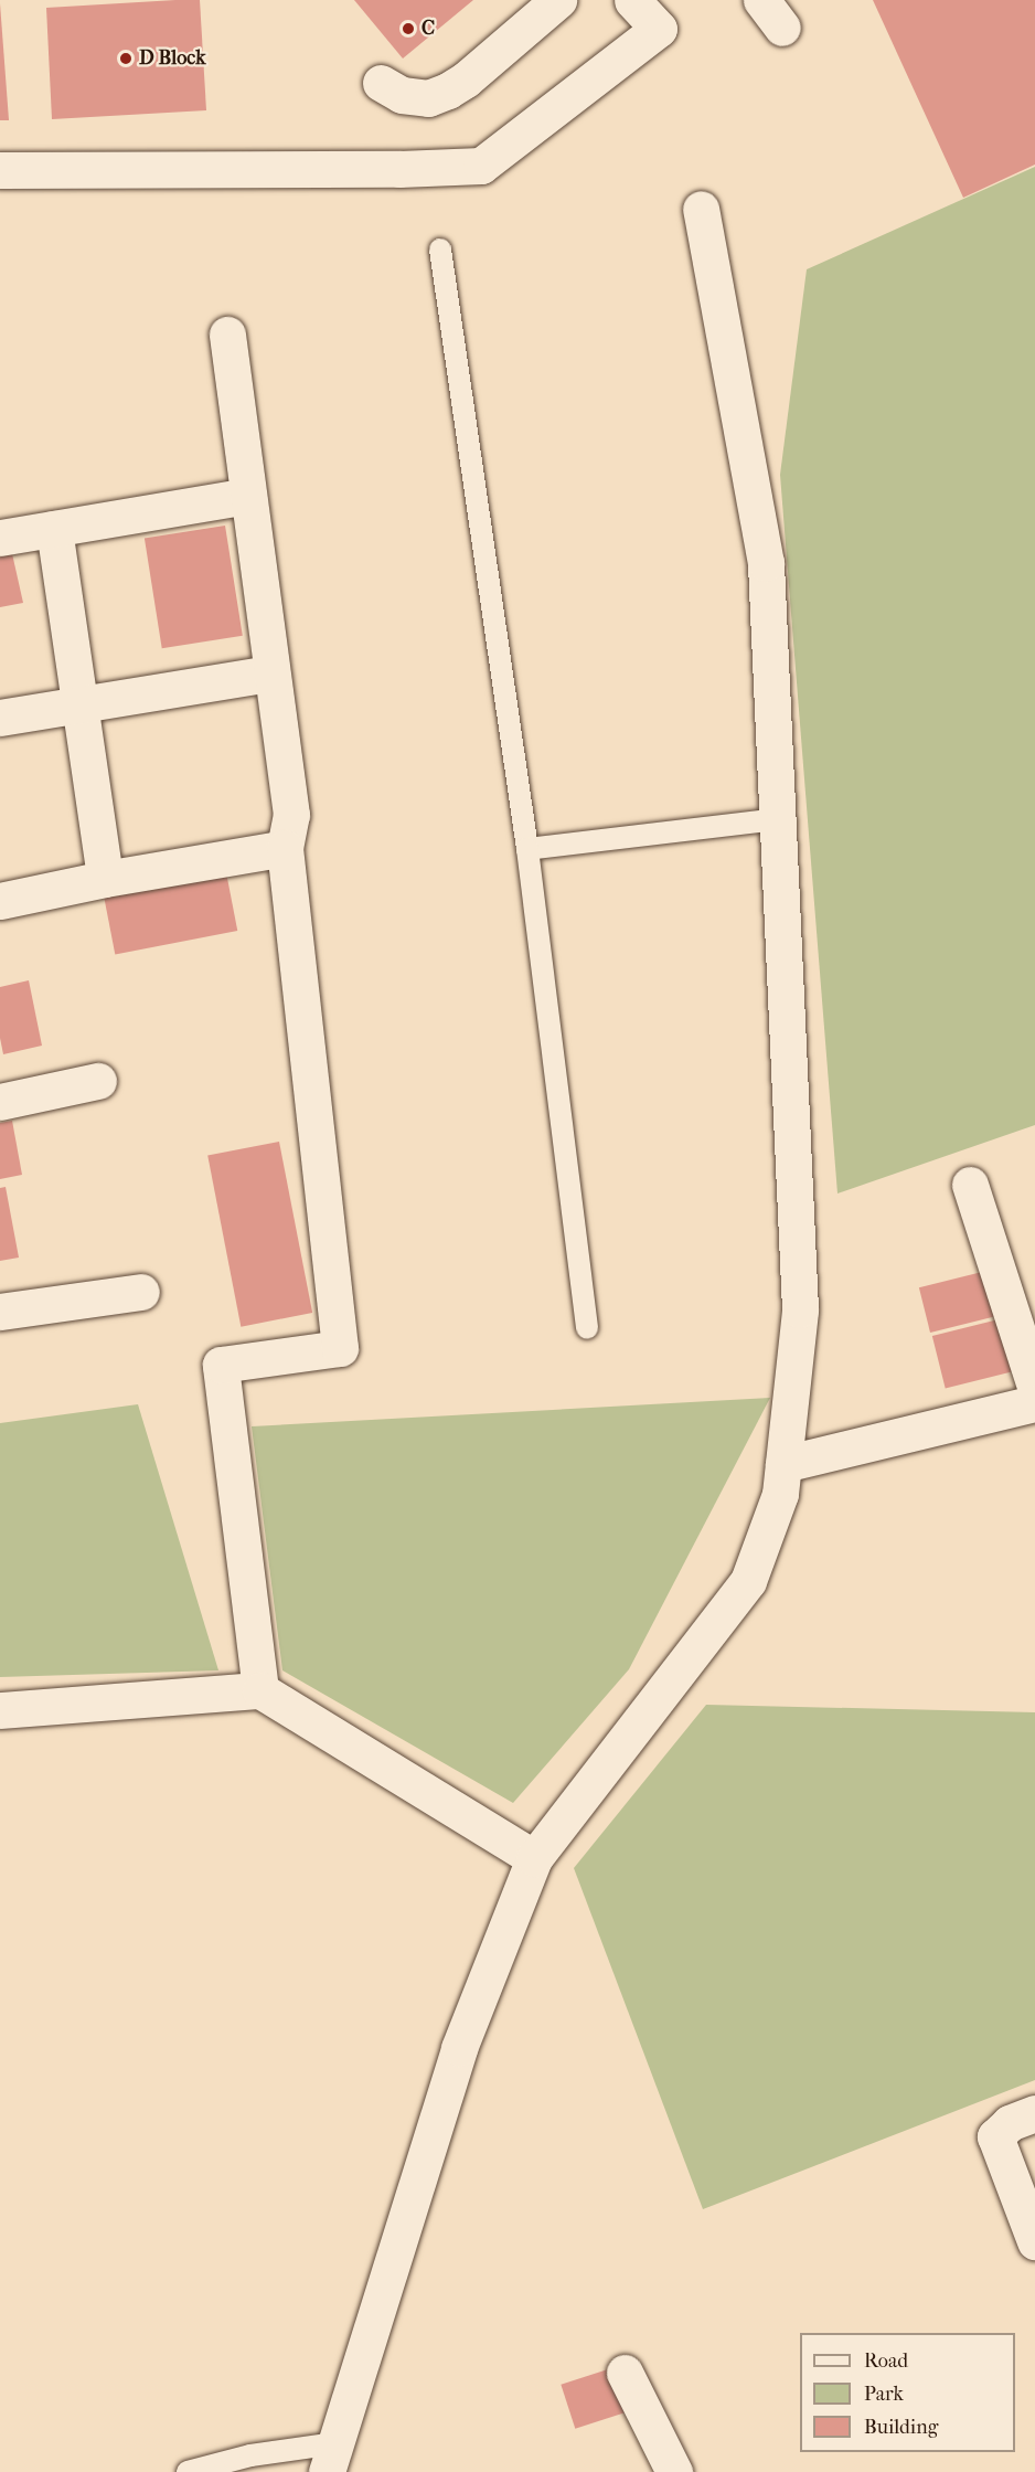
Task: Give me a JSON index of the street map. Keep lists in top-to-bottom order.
{
  "places": ["C", "D Block"],
  "legend": ["Road", "Park", "Building"]
}
